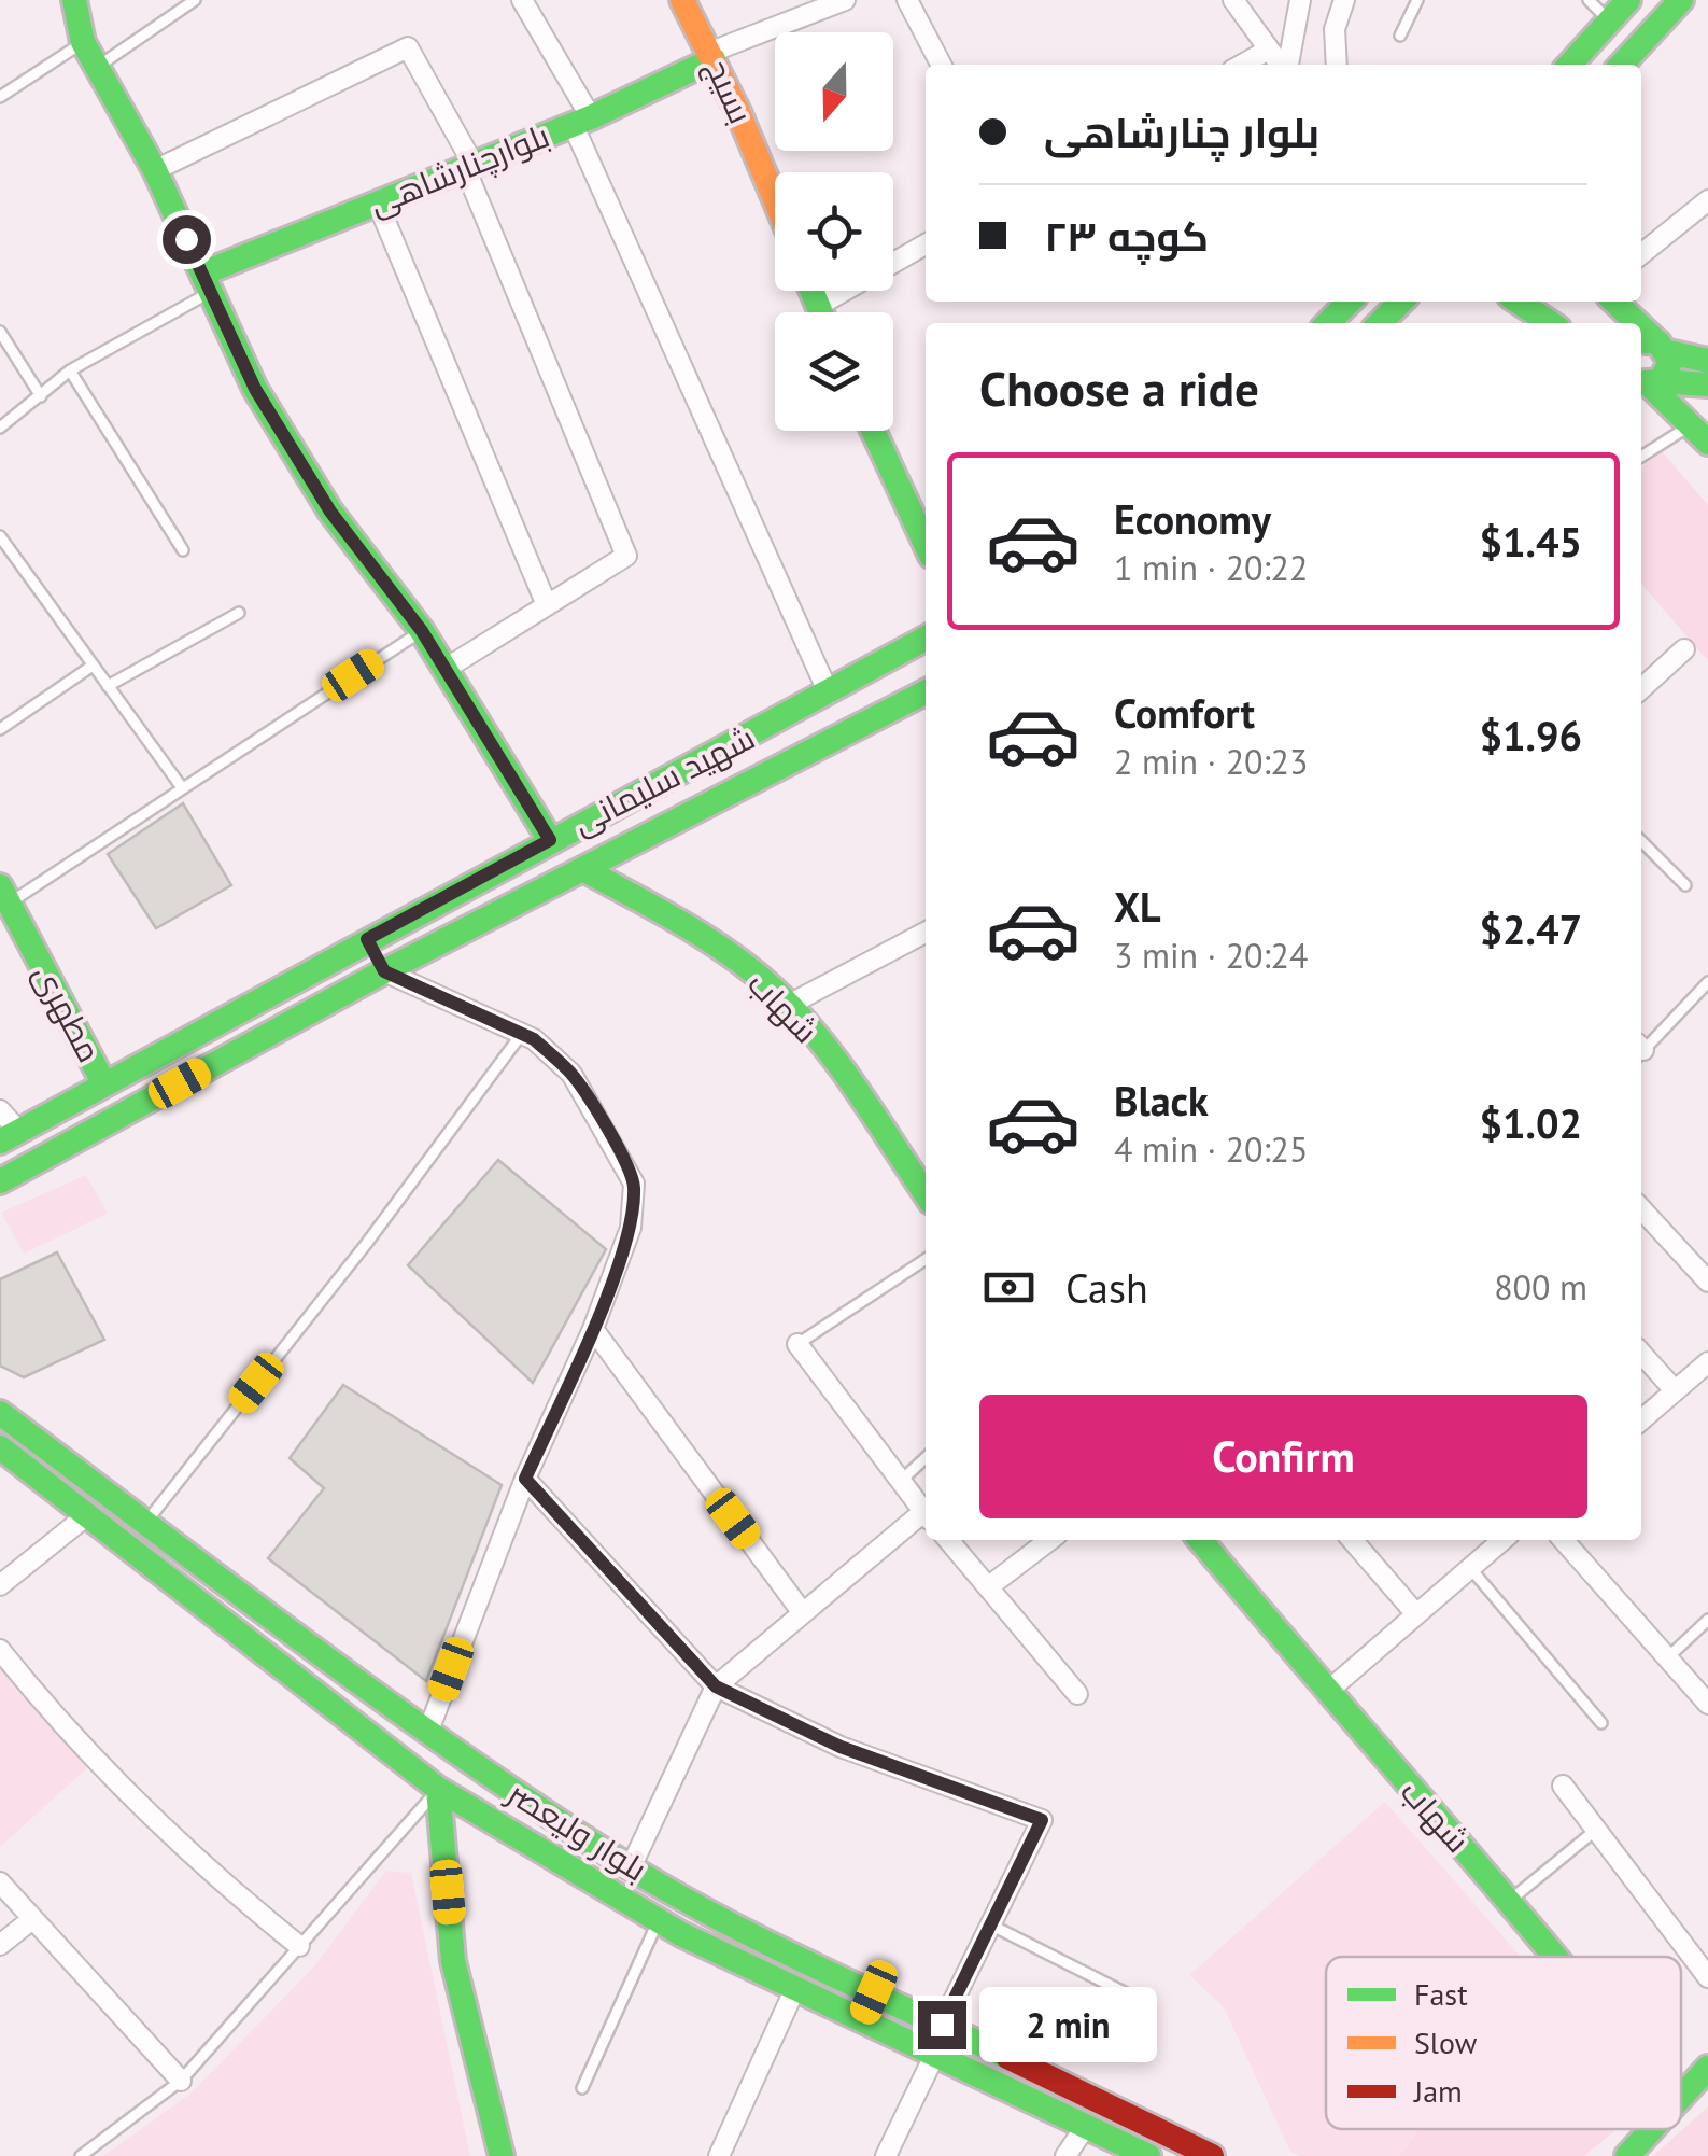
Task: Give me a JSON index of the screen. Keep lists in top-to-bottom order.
{
  "streets": {
    "main road": [
      "بسیج",
      "بلوارچنارشاهی",
      "شهید سلیمانی",
      "شهاب",
      "مطهری",
      "بلوار ولیعصر"
    ]
  },
  "crossings": [
    ["بسیج", "بلوارچنارشاهی"],
    ["شهید سلیمانی", "شهاب"],
    ["شهید سلیمانی", "مطهری"]
  ],
  "legend": ["Fast", "Slow", "Jam"],
  "north": "bottom",
  "page": {
    "banner": ["بلوار چنارشاهی", "کوچه ۲۳"],
    "heading": "Choose a ride",
    "list": [
      {
        "name": "Economy",
        "note": "1 min · 20:22",
        "value": "$1.45"
      },
      {
        "name": "Comfort",
        "note": "2 min · 20:23",
        "value": "$1.96"
      },
      {
        "name": "XL",
        "note": "3 min · 20:24",
        "value": "$2.47"
      },
      {
        "name": "Black",
        "note": "4 min · 20:25",
        "value": "$1.02"
      }
    ],
    "pay": ["Cash", "800 m"],
    "buttons": "Confirm",
    "bubble": "2 min"
  }
}
